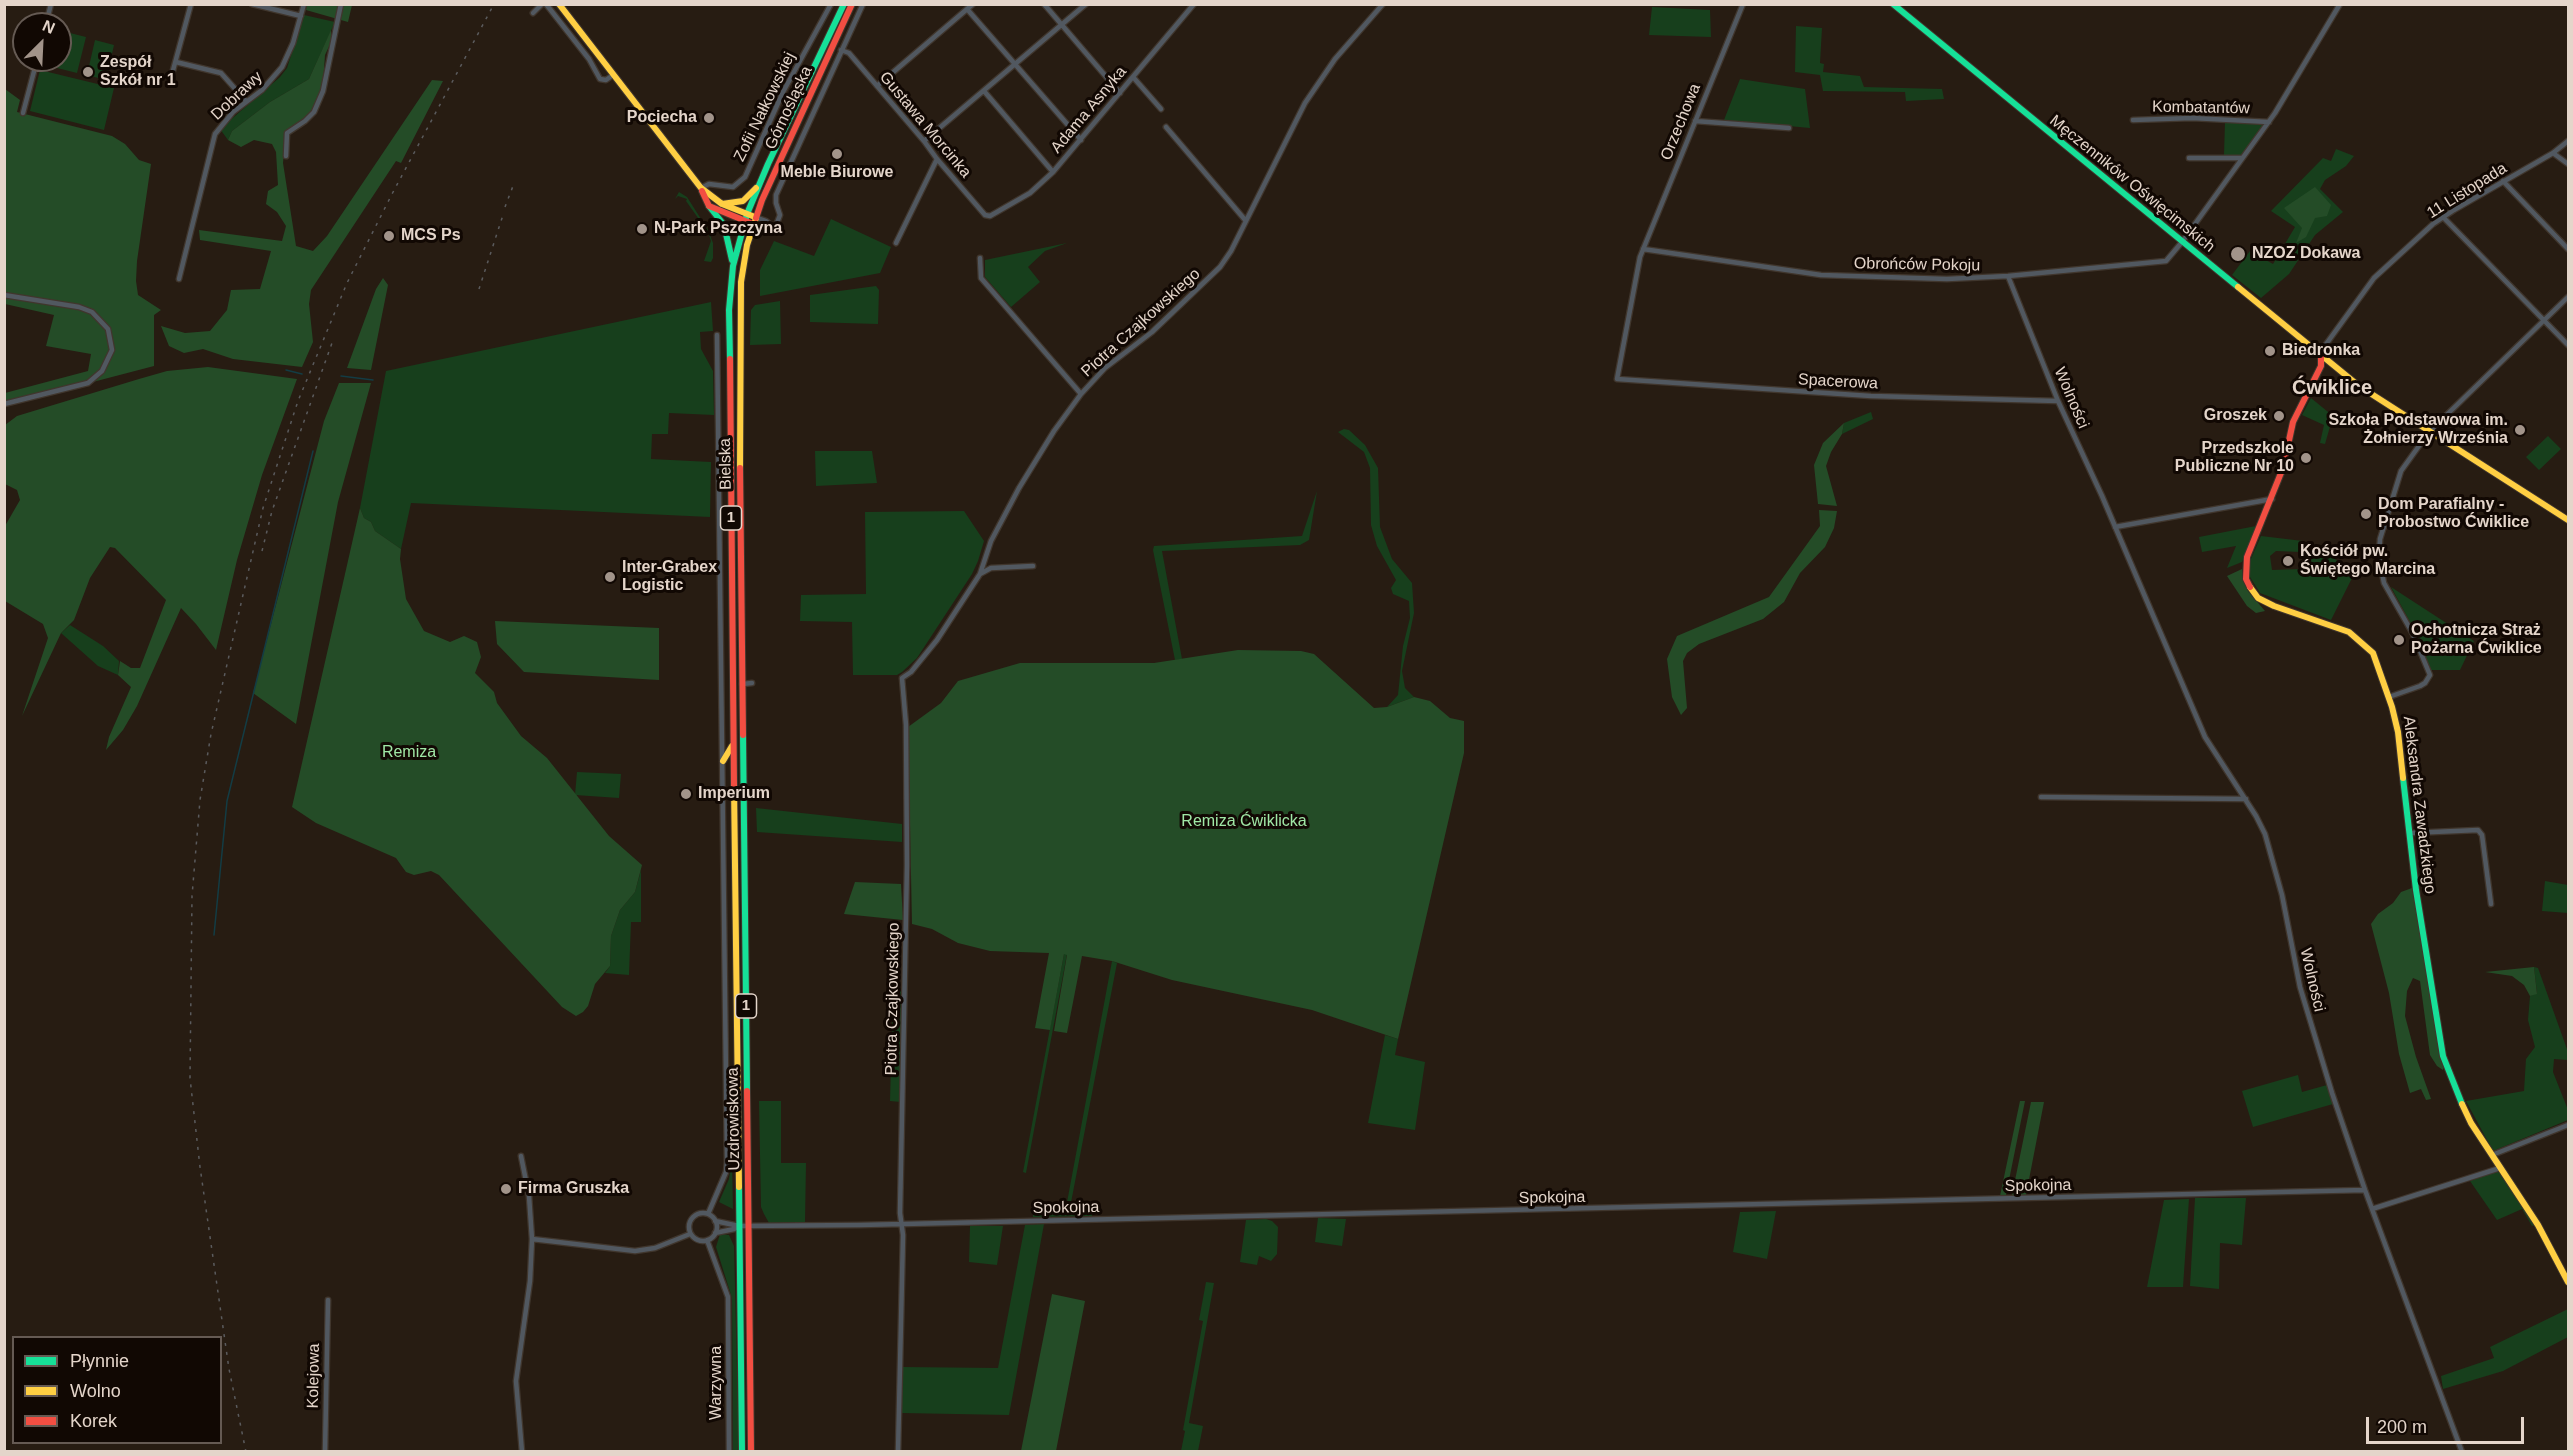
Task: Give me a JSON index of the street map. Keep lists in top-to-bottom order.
{
  "streets": {
    "main road": [
      "Górnośląska",
      "Męczenników Oświęcimskich",
      "Bielska",
      "1",
      "Aleksandra Zawadzkiego",
      "Uzdrowiskowa"
    ],
    "street": [
      "Dobrawy",
      "Zofii Nałkowskiej",
      "Kombatantów",
      "Adama Asnyka",
      "Orzechowa",
      "Gustawa Morcinka",
      "11 Listopada",
      "Obrońców Pokoju",
      "Piotra Czajkowskiego",
      "Spacerowa",
      "Wolności",
      "Spokojna",
      "Kolejowa",
      "Warzywna"
    ]
  },
  "crossings": [
    ["Górnośląska", "Bielska"],
    ["Kombatantów", "Męczenników Oświęcimskich"],
    ["Kombatantów", "Obrońców Pokoju"],
    ["Adama Asnyka", "Gustawa Morcinka"],
    ["Orzechowa", "Obrońców Pokoju"],
    ["Orzechowa", "Spacerowa"],
    ["Męczenników Oświęcimskich", "11 Listopada"],
    ["Męczenników Oświęcimskich", "Obrońców Pokoju"],
    ["Męczenników Oświęcimskich", "Aleksandra Zawadzkiego"],
    ["11 Listopada", "Aleksandra Zawadzkiego"],
    ["Obrońców Pokoju", "Wolności"],
    ["Piotra Czajkowskiego", "Spokojna"],
    ["Spacerowa", "Wolności"],
    ["Wolności", "Spokojna"],
    ["Bielska", "Uzdrowiskowa"],
    ["Uzdrowiskowa", "Spokojna"]
  ],
  "districts": ["Ćwiklice"],
  "parks": ["Remiza", "Remiza Ćwiklicka"],
  "places": [
    "Zespół Szkół nr 1",
    "Pociecha",
    "Meble Biurowe",
    "N-Park Pszczyna",
    "MCS Ps",
    "NZOZ Dokawa",
    "Biedronka",
    "Groszek",
    "Szkoła Podstawowa im. Żołnierzy Września",
    "Przedszkole Publiczne Nr 10",
    "Dom Parafialny - Probostwo Ćwiklice",
    "Kościół pw. Świętego Marcina",
    "Inter-Grabex Logistic",
    "Ochotnicza Straż Pożarna Ćwiklice",
    "Imperium",
    "Firma Gruszka"
  ],
  "legend": ["Płynnie", "Wolno", "Korek"],
  "scale_bar": "200 m",
  "north": "top right"
}
